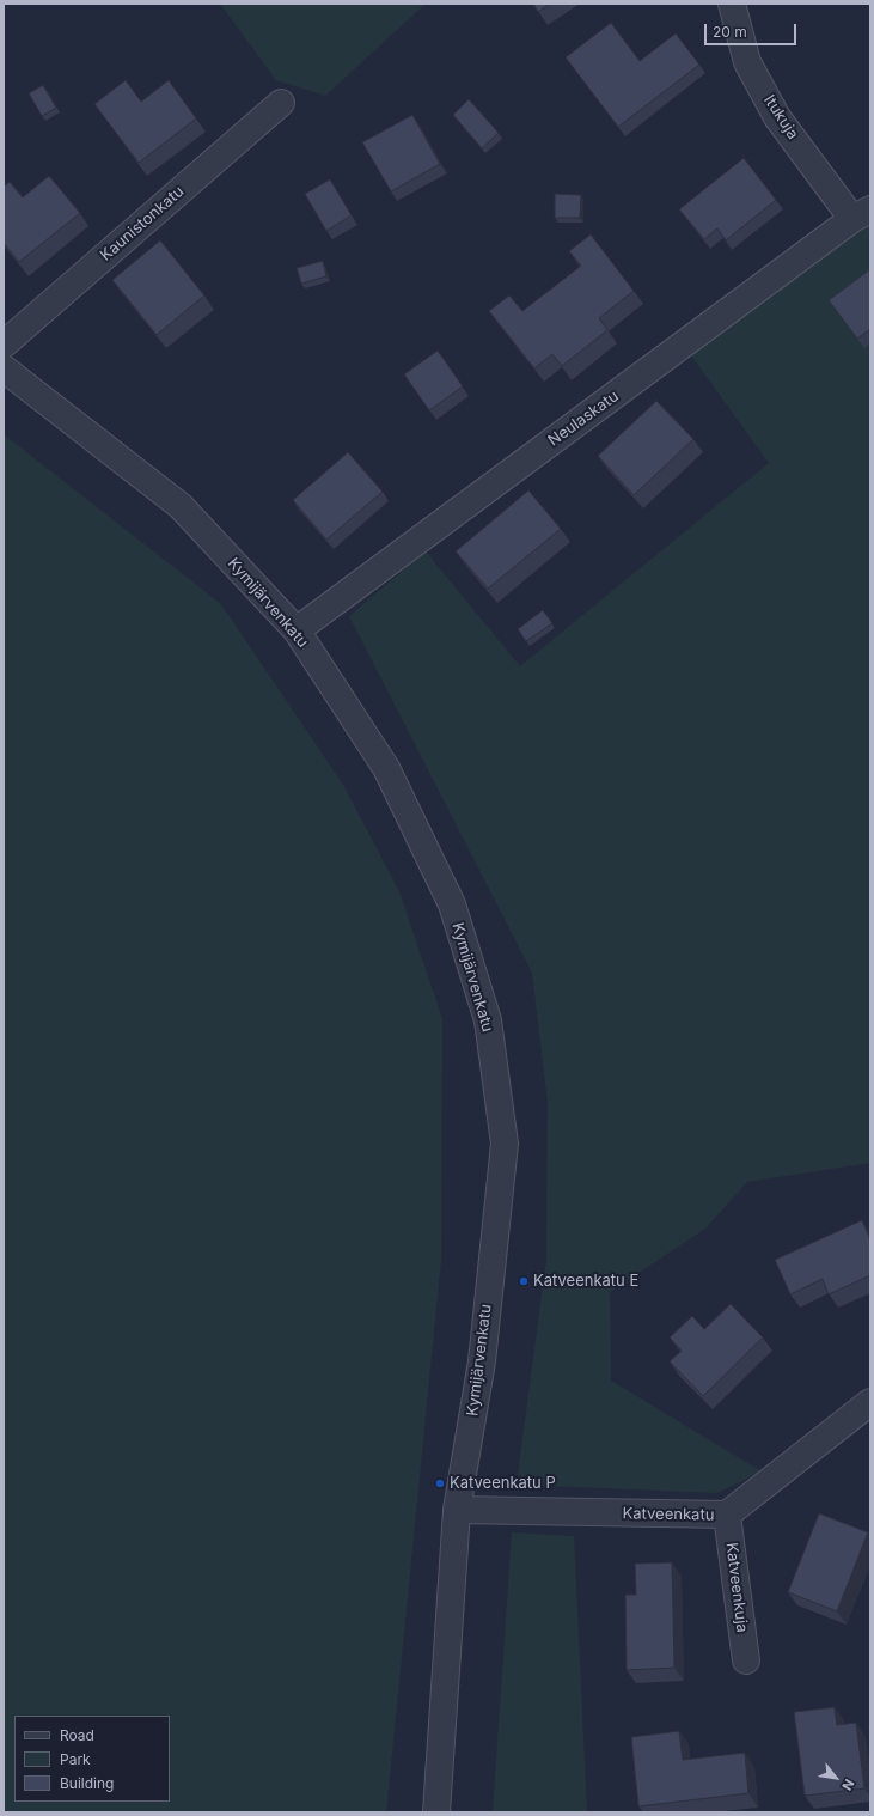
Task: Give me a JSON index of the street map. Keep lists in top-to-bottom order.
{
  "streets": {
    "street": [
      "Itukuja",
      "Kaunistonkatu",
      "Neulaskatu",
      "Kymijärvenkatu",
      "Katveenkatu",
      "Katveenkuja"
    ]
  },
  "crossings": [
    ["Itukuja", "Neulaskatu"],
    ["Neulaskatu", "Kymijärvenkatu"],
    ["Kymijärvenkatu", "Katveenkatu"],
    ["Katveenkatu", "Katveenkuja"]
  ],
  "places": ["Katveenkatu E", "Katveenkatu P"],
  "legend": ["Road", "Park", "Building"],
  "scale_bar": "20 m",
  "north": "bottom right"
}
